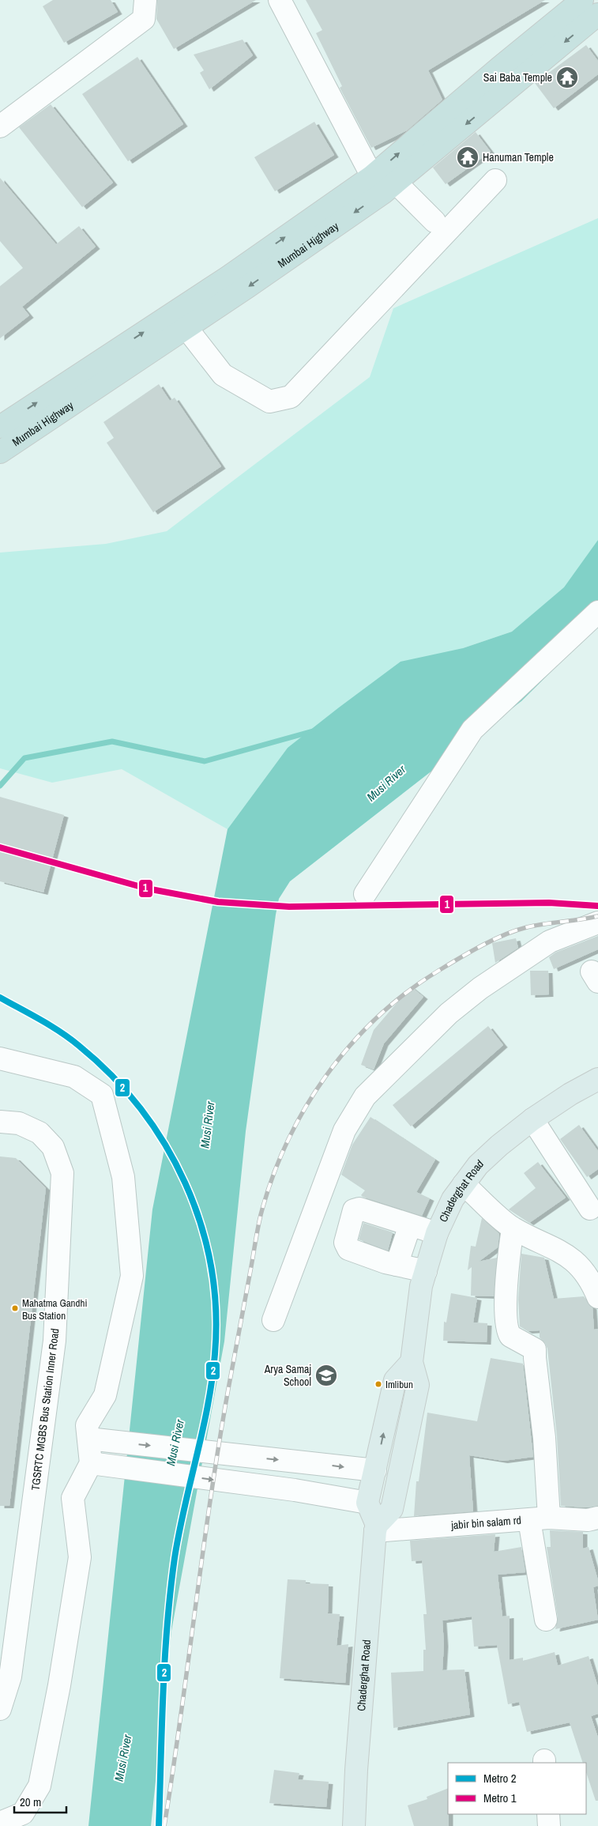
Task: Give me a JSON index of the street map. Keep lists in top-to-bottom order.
{
  "streets": {
    "highway": ["Mumbai Highway"],
    "main road": ["Chaderghat Road"],
    "street": ["TGSRTC MGBS Bus Station Inner Road", "jabir bin salam rd"]
  },
  "crossings": [
    ["Chaderghat Road", "jabir bin salam rd"]
  ],
  "water": ["Musi River"],
  "places": {
    "temple": ["Sai Baba Temple", "Hanuman Temple"],
    "other": ["Mahatma Gandhi Bus Station", "Imlibun"],
    "school or university": ["Arya Samaj School"]
  },
  "lines": ["metro line 1", "metro line 2"],
  "legend": ["Metro 2", "Metro 1"],
  "scale_bar": "20 m"
}
